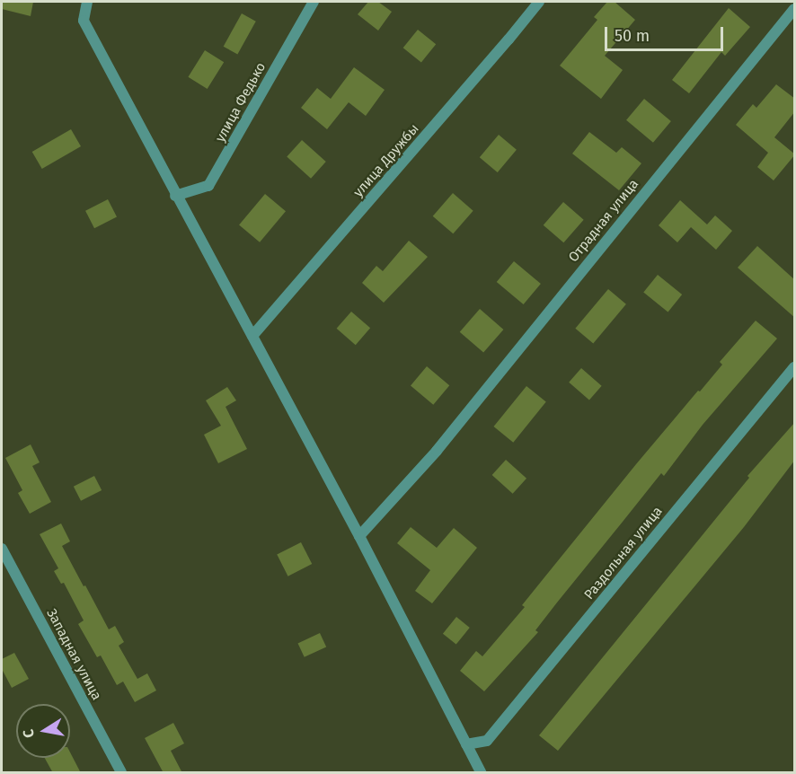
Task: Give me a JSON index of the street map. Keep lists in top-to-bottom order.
{
  "streets": {
    "street": [
      "улица Федько",
      "улица Дружбы",
      "Отрадная улица",
      "Раздольная улица",
      "Западная улица"
    ]
  },
  "scale_bar": "50 m",
  "north": "left"
}
